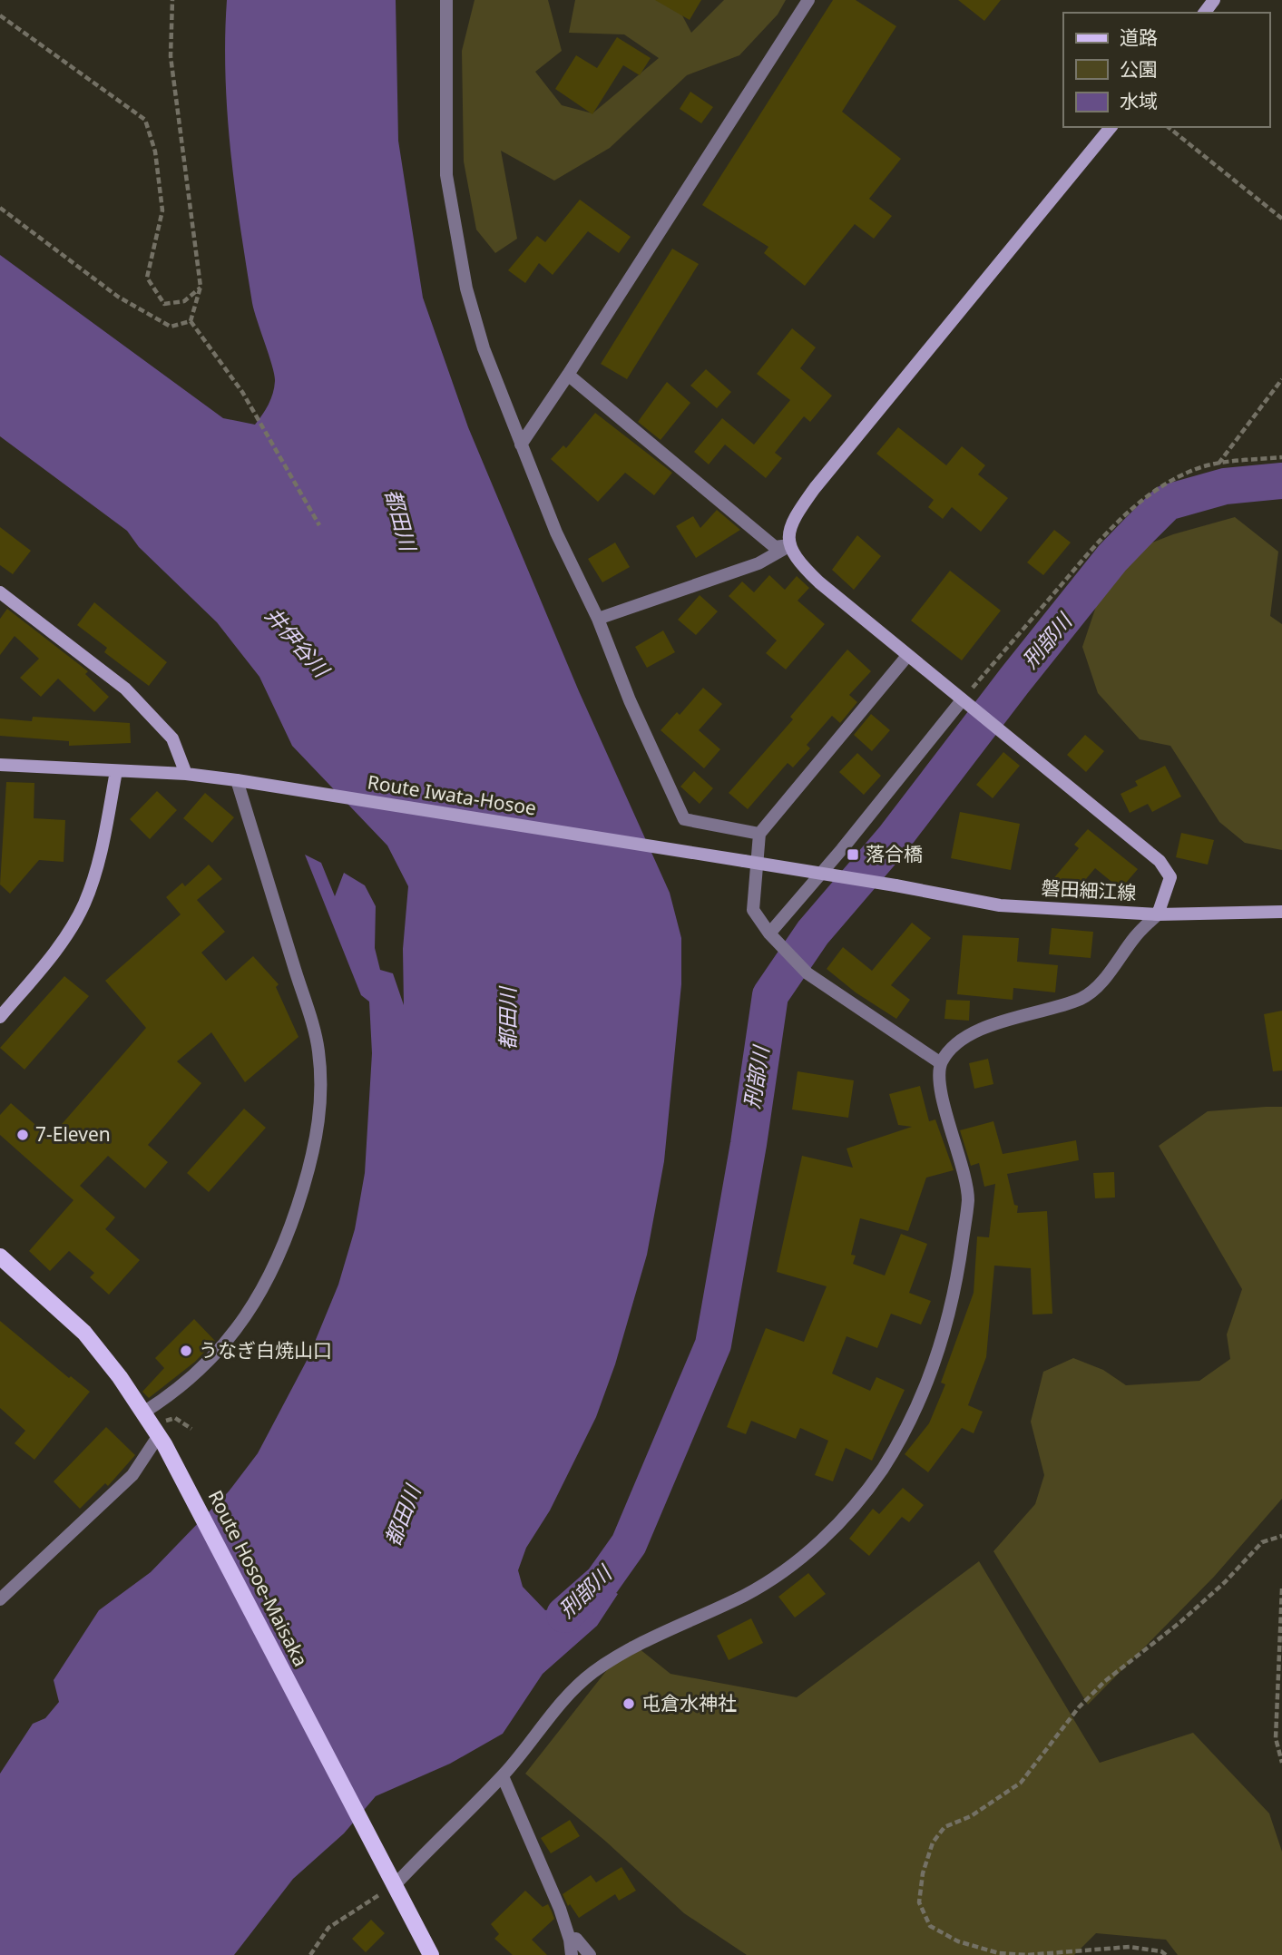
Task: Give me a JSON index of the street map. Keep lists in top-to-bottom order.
{
  "streets": {
    "main road": ["Route Hosoe-Maisaka"],
    "street": ["Route Iwata-Hosoe", "磐田細江線"]
  },
  "crossings": [
    ["Route Iwata-Hosoe", "磐田細江線"]
  ],
  "water": ["都田川", "刑部川", "井伊谷川"],
  "places": {
    "transit": ["落合橋"],
    "other": ["7-Eleven", "うなぎ白焼山口", "屯倉水神社"]
  },
  "legend": ["道路", "公園", "水域"]
}
